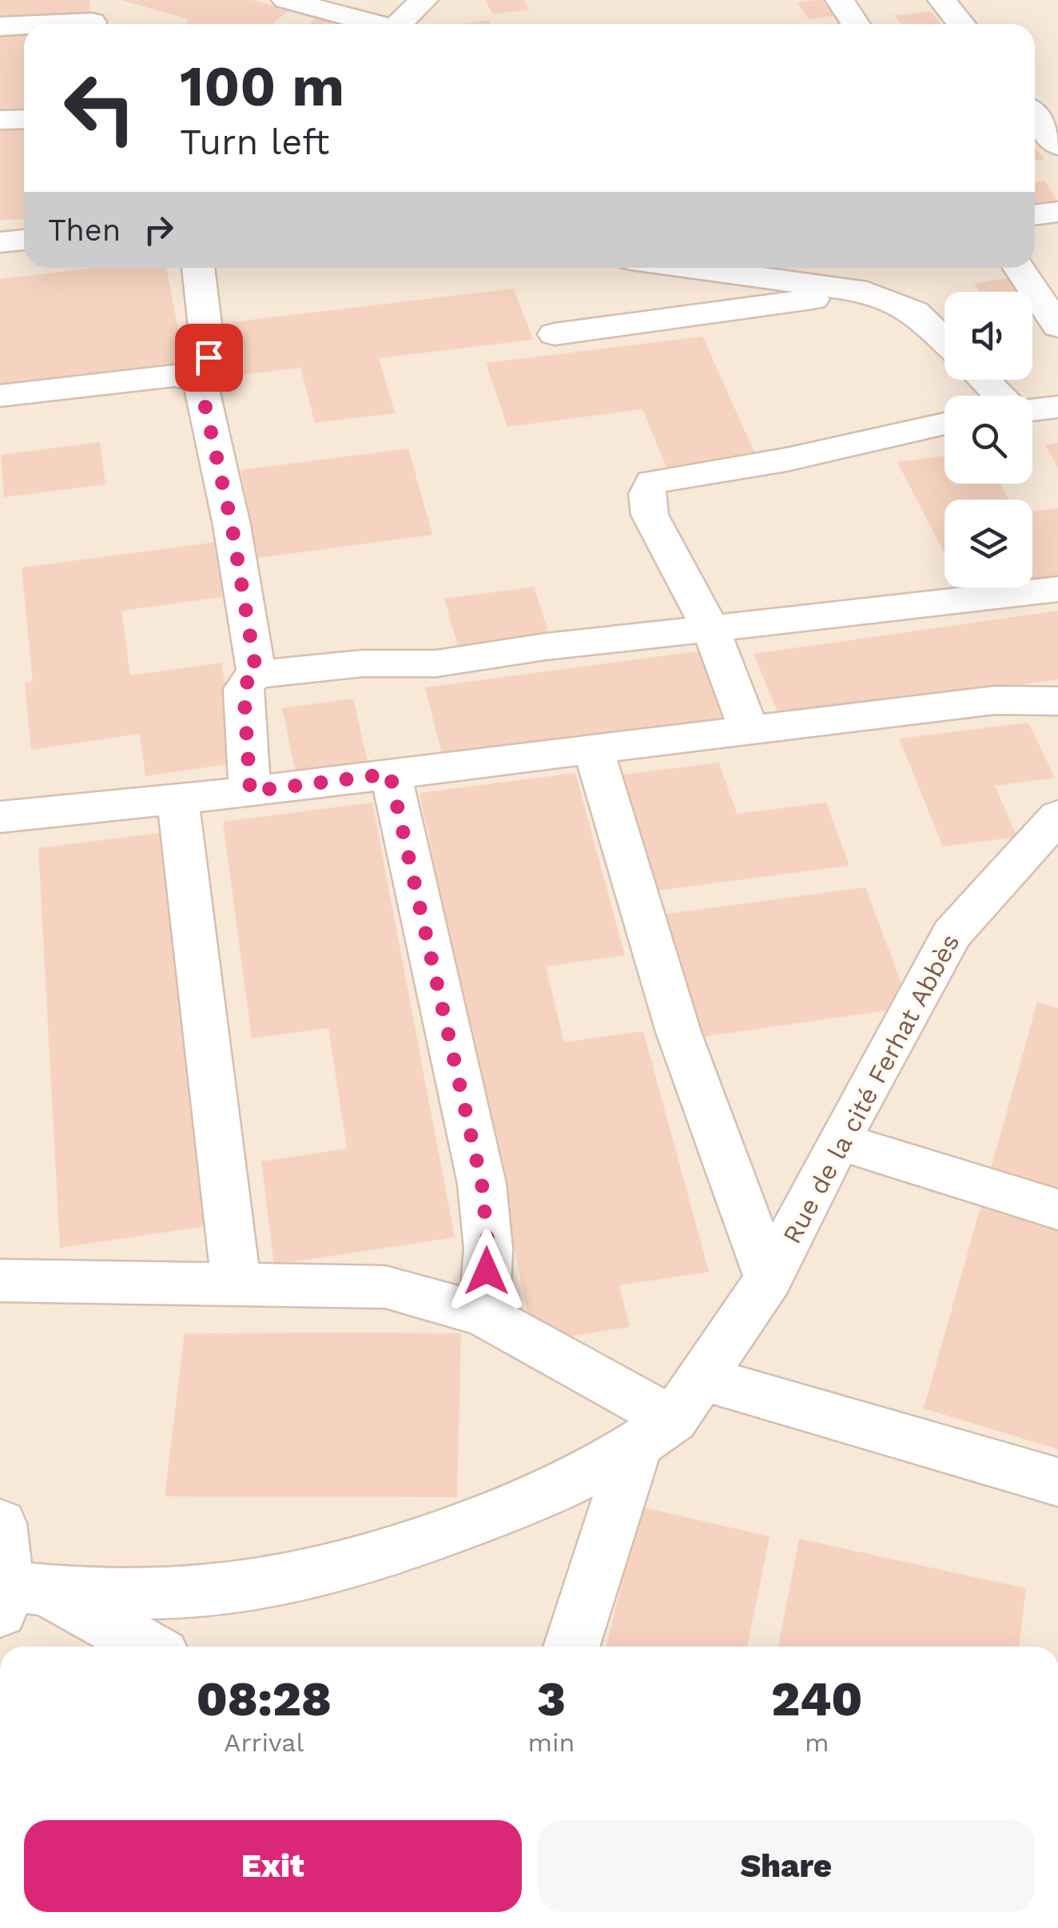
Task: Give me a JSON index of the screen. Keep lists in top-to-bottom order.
{
  "streets": {
    "street": ["Rue de la cité Ferhat Abbès"]
  },
  "page": {
    "turn": ["100 m", "Turn left"],
    "then": "Then",
    "eta": [
      "08:28",
      "Arrival",
      "3",
      "min",
      "240",
      "m"
    ],
    "buttons": ["Exit", "Share"]
  }
}
